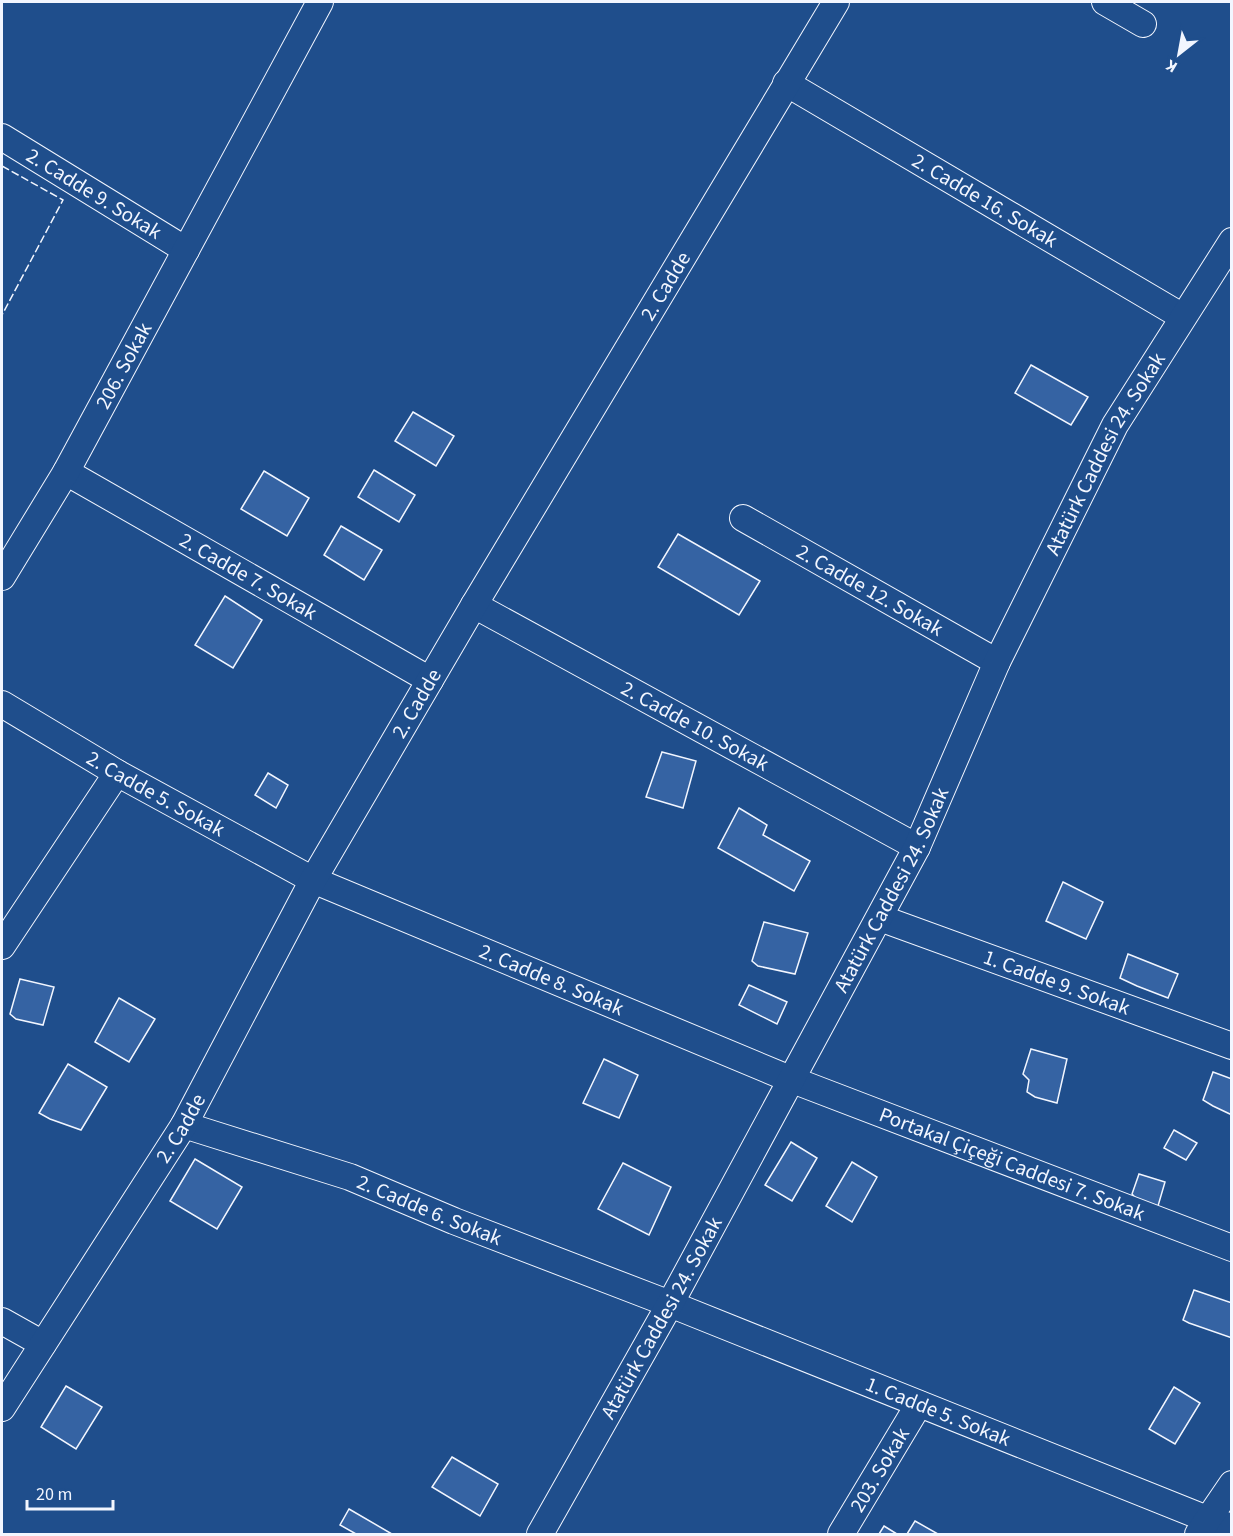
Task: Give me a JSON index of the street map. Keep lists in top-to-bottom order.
{
  "streets": {
    "street": [
      "2. Cadde 9. Sokak",
      "2. Cadde 16. Sokak",
      "2. Cadde",
      "206. Sokak",
      "Atatürk Caddesi 24. Sokak",
      "2. Cadde 7. Sokak",
      "2. Cadde 12. Sokak",
      "2. Cadde 10. Sokak",
      "2. Cadde 5. Sokak",
      "2. Cadde 8. Sokak",
      "1. Cadde 9. Sokak",
      "Portakal Çiçeği Caddesi 7. Sokak",
      "2. Cadde 6. Sokak",
      "1. Cadde 5. Sokak",
      "203. Sokak"
    ]
  },
  "crossings": [
    ["2. Cadde 9. Sokak", "206. Sokak"],
    ["2. Cadde 16. Sokak", "2. Cadde"],
    ["2. Cadde 16. Sokak", "Atatürk Caddesi 24. Sokak"],
    ["2. Cadde", "2. Cadde 7. Sokak"],
    ["2. Cadde", "2. Cadde 10. Sokak"],
    ["2. Cadde", "2. Cadde 5. Sokak"],
    ["2. Cadde", "2. Cadde 8. Sokak"],
    ["2. Cadde", "2. Cadde 6. Sokak"],
    ["206. Sokak", "2. Cadde 7. Sokak"],
    ["Atatürk Caddesi 24. Sokak", "2. Cadde 12. Sokak"],
    ["Atatürk Caddesi 24. Sokak", "2. Cadde 10. Sokak"],
    ["Atatürk Caddesi 24. Sokak", "2. Cadde 8. Sokak"],
    ["Atatürk Caddesi 24. Sokak", "1. Cadde 9. Sokak"],
    ["Atatürk Caddesi 24. Sokak", "Portakal Çiçeği Caddesi 7. Sokak"],
    ["Atatürk Caddesi 24. Sokak", "2. Cadde 6. Sokak"],
    ["Atatürk Caddesi 24. Sokak", "1. Cadde 5. Sokak"],
    ["2. Cadde 5. Sokak", "2. Cadde 8. Sokak"],
    ["2. Cadde 8. Sokak", "Portakal Çiçeği Caddesi 7. Sokak"],
    ["2. Cadde 6. Sokak", "1. Cadde 5. Sokak"],
    ["1. Cadde 5. Sokak", "203. Sokak"]
  ],
  "scale_bar": "20 m",
  "north": "bottom left"
}
